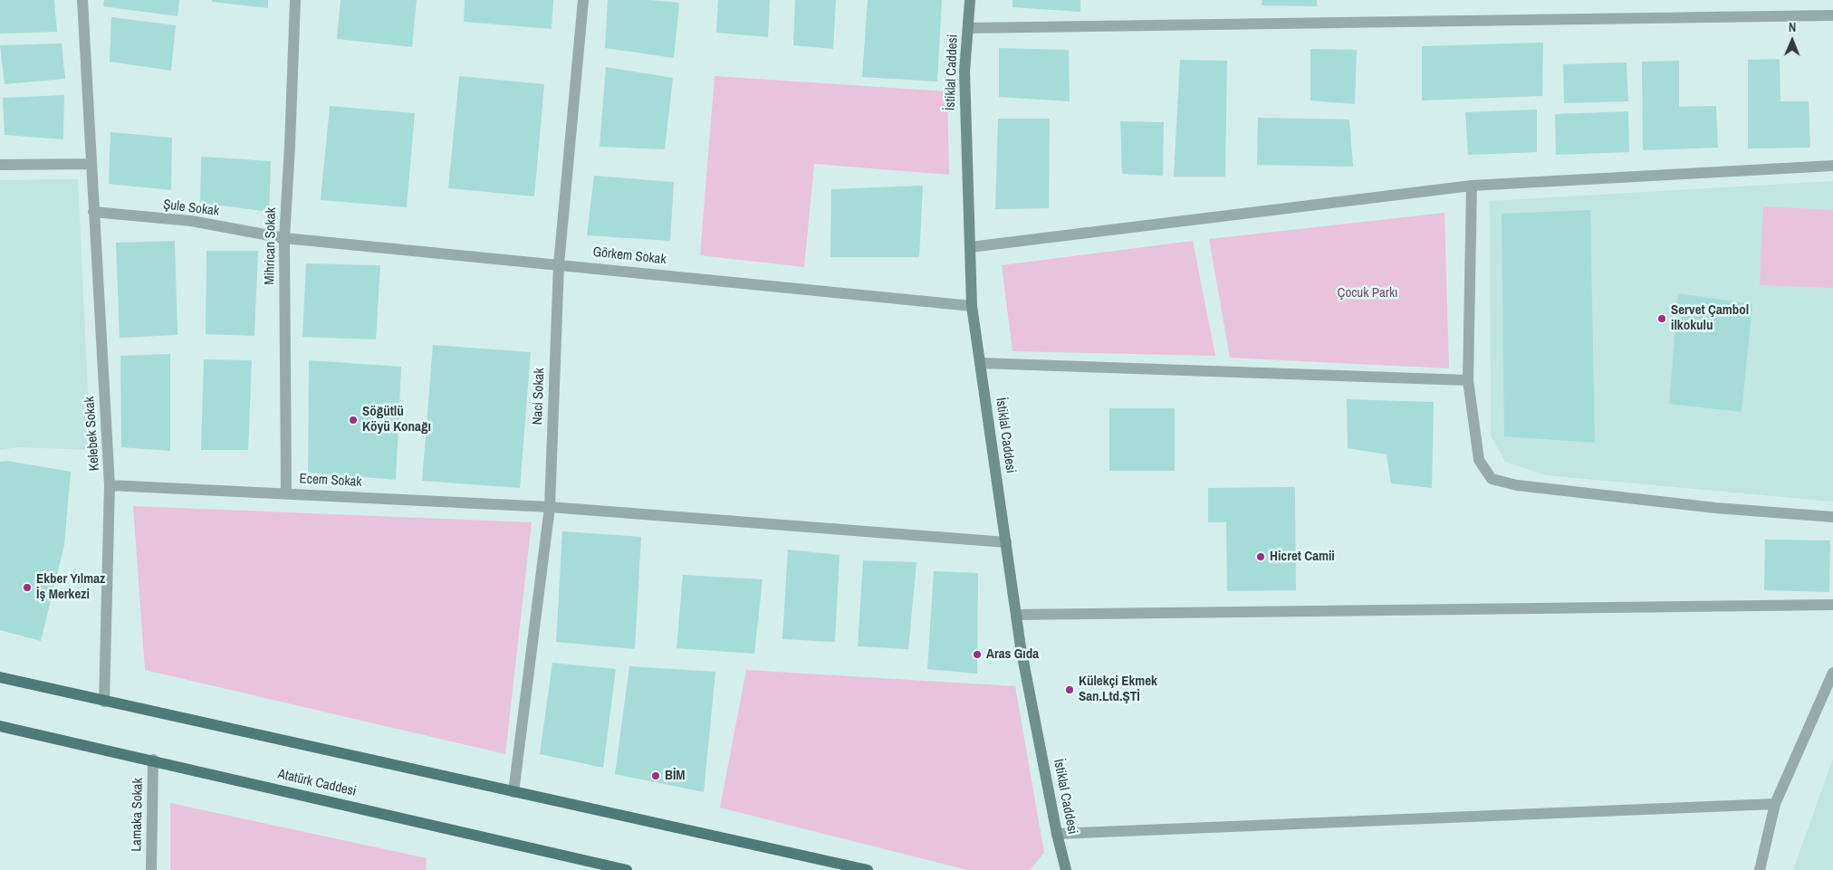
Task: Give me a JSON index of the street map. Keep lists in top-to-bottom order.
{
  "streets": {
    "main road": ["Atatürk Caddesi"],
    "street": [
      "İstiklal Caddesi",
      "Şule Sokak",
      "Mihrican Sokak",
      "Görkem Sokak",
      "Naci Sokak",
      "Kelebek Sokak",
      "Ecem Sokak",
      "Lamaka Sokak"
    ]
  },
  "crossings": [
    ["İstiklal Caddesi", "Görkem Sokak"],
    ["İstiklal Caddesi", "Ecem Sokak"],
    ["Şule Sokak", "Mihrican Sokak"],
    ["Şule Sokak", "Görkem Sokak"],
    ["Şule Sokak", "Kelebek Sokak"],
    ["Mihrican Sokak", "Görkem Sokak"],
    ["Mihrican Sokak", "Ecem Sokak"],
    ["Görkem Sokak", "Naci Sokak"],
    ["Naci Sokak", "Ecem Sokak"],
    ["Kelebek Sokak", "Ecem Sokak"],
    ["Atatürk Caddesi", "Lamaka Sokak"]
  ],
  "parks": ["Çocuk Parkı"],
  "places": [
    "Servet Çambol ilkokulu",
    "Söğütlü Köyü Konağı",
    "Hicret Camii",
    "Ekber Yılmaz İş Merkezi",
    "Aras Gıda",
    "Külekçi Ekmek San.Ltd.ŞTİ",
    "BİM"
  ],
  "north": "top"
}
